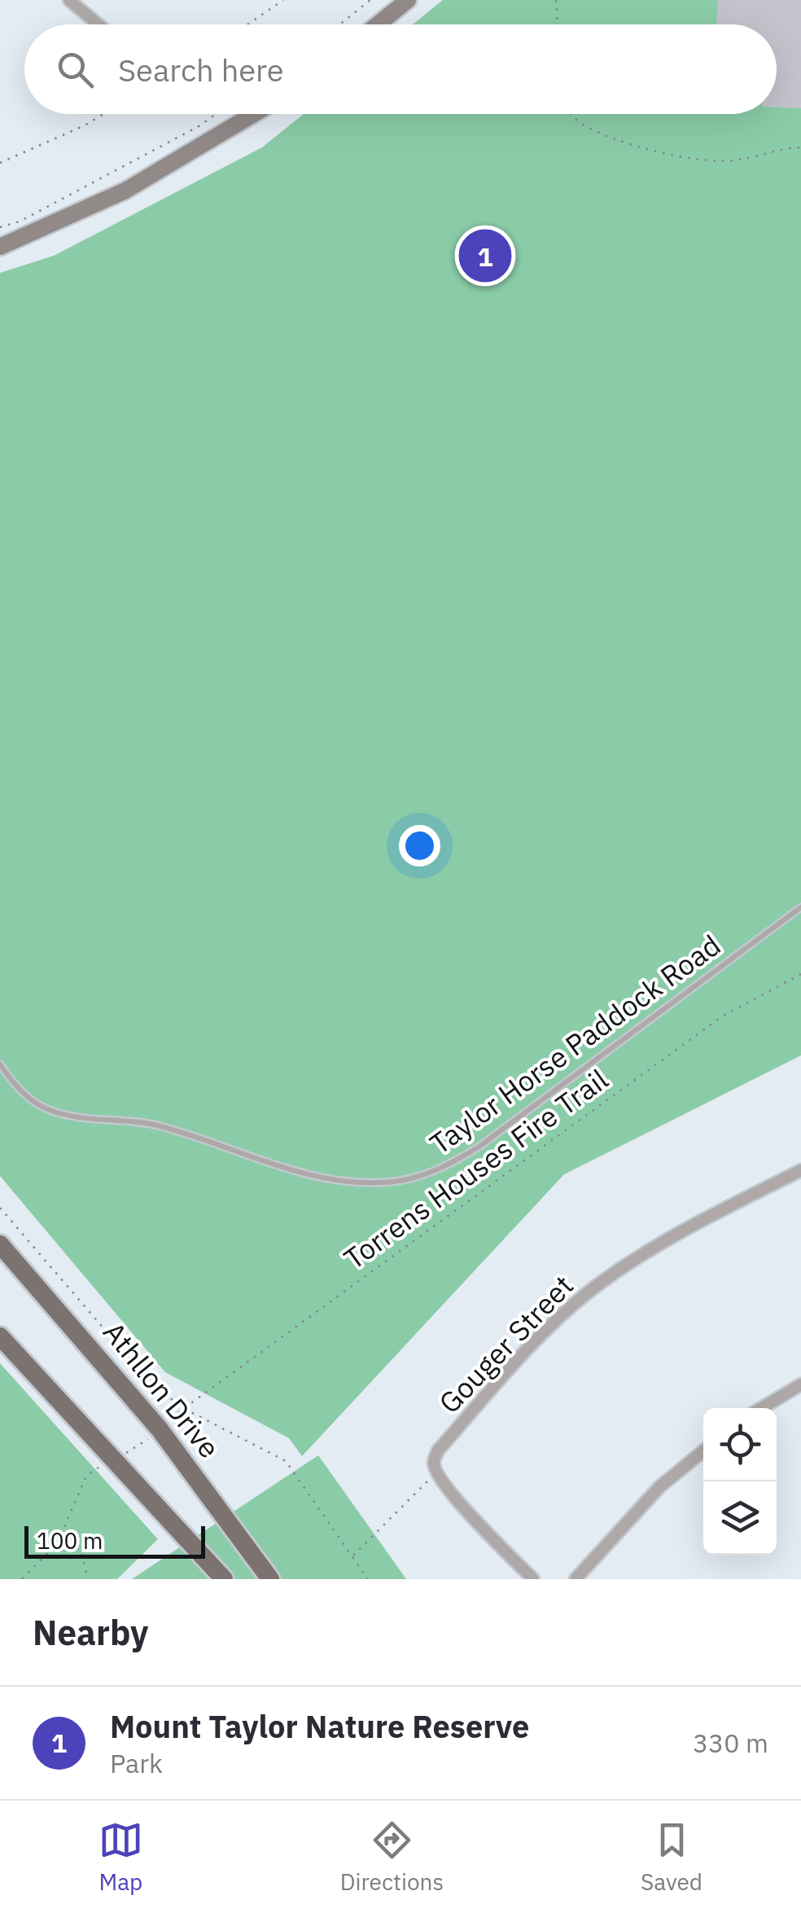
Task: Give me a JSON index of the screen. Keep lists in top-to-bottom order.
{
  "streets": {
    "main road": ["Athllon Drive"],
    "street": ["Gouger Street"],
    "lane": ["Taylor Horse Paddock Road"],
    "path": ["Torrens Houses Fire Trail"]
  },
  "crossings": [
    ["Torrens Houses Fire Trail", "Athllon Drive"]
  ],
  "scale_bar": "100 m",
  "page": {
    "search": "Search here",
    "pins": "1",
    "scale": "100 m",
    "heading": "Nearby",
    "list": [
      {
        "mark": "1",
        "name": "Mount Taylor Nature Reserve",
        "note": "Park",
        "value": "330 m"
      }
    ],
    "nav": ["Map", "Directions", "Saved"]
  }
}
